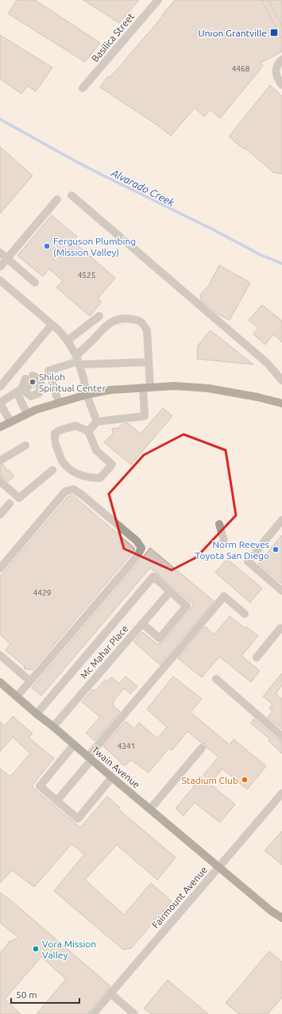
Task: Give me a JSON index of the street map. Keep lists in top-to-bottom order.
{
  "streets": {
    "main road": ["Twain Avenue"],
    "street": ["Basilica Street", "Mc Mahar Place", "Fairmount Avenue"]
  },
  "crossings": [
    ["Mc Mahar Place", "Twain Avenue"],
    ["Twain Avenue", "Fairmount Avenue"]
  ],
  "water": ["Alvarado Creek"],
  "places": {
    "transit": ["Union Grantville"],
    "other": [
      "Ferguson Plumbing (Mission Valley)",
      "Shiloh Spiritual Center",
      "Norm Reeves Toyota San Diego",
      "Stadium Club",
      "Vora Mission Valley"
    ]
  },
  "house_numbers": [
    "4468",
    "4525",
    "4429",
    "4341"
  ],
  "scale_bar": "50 m"
}
